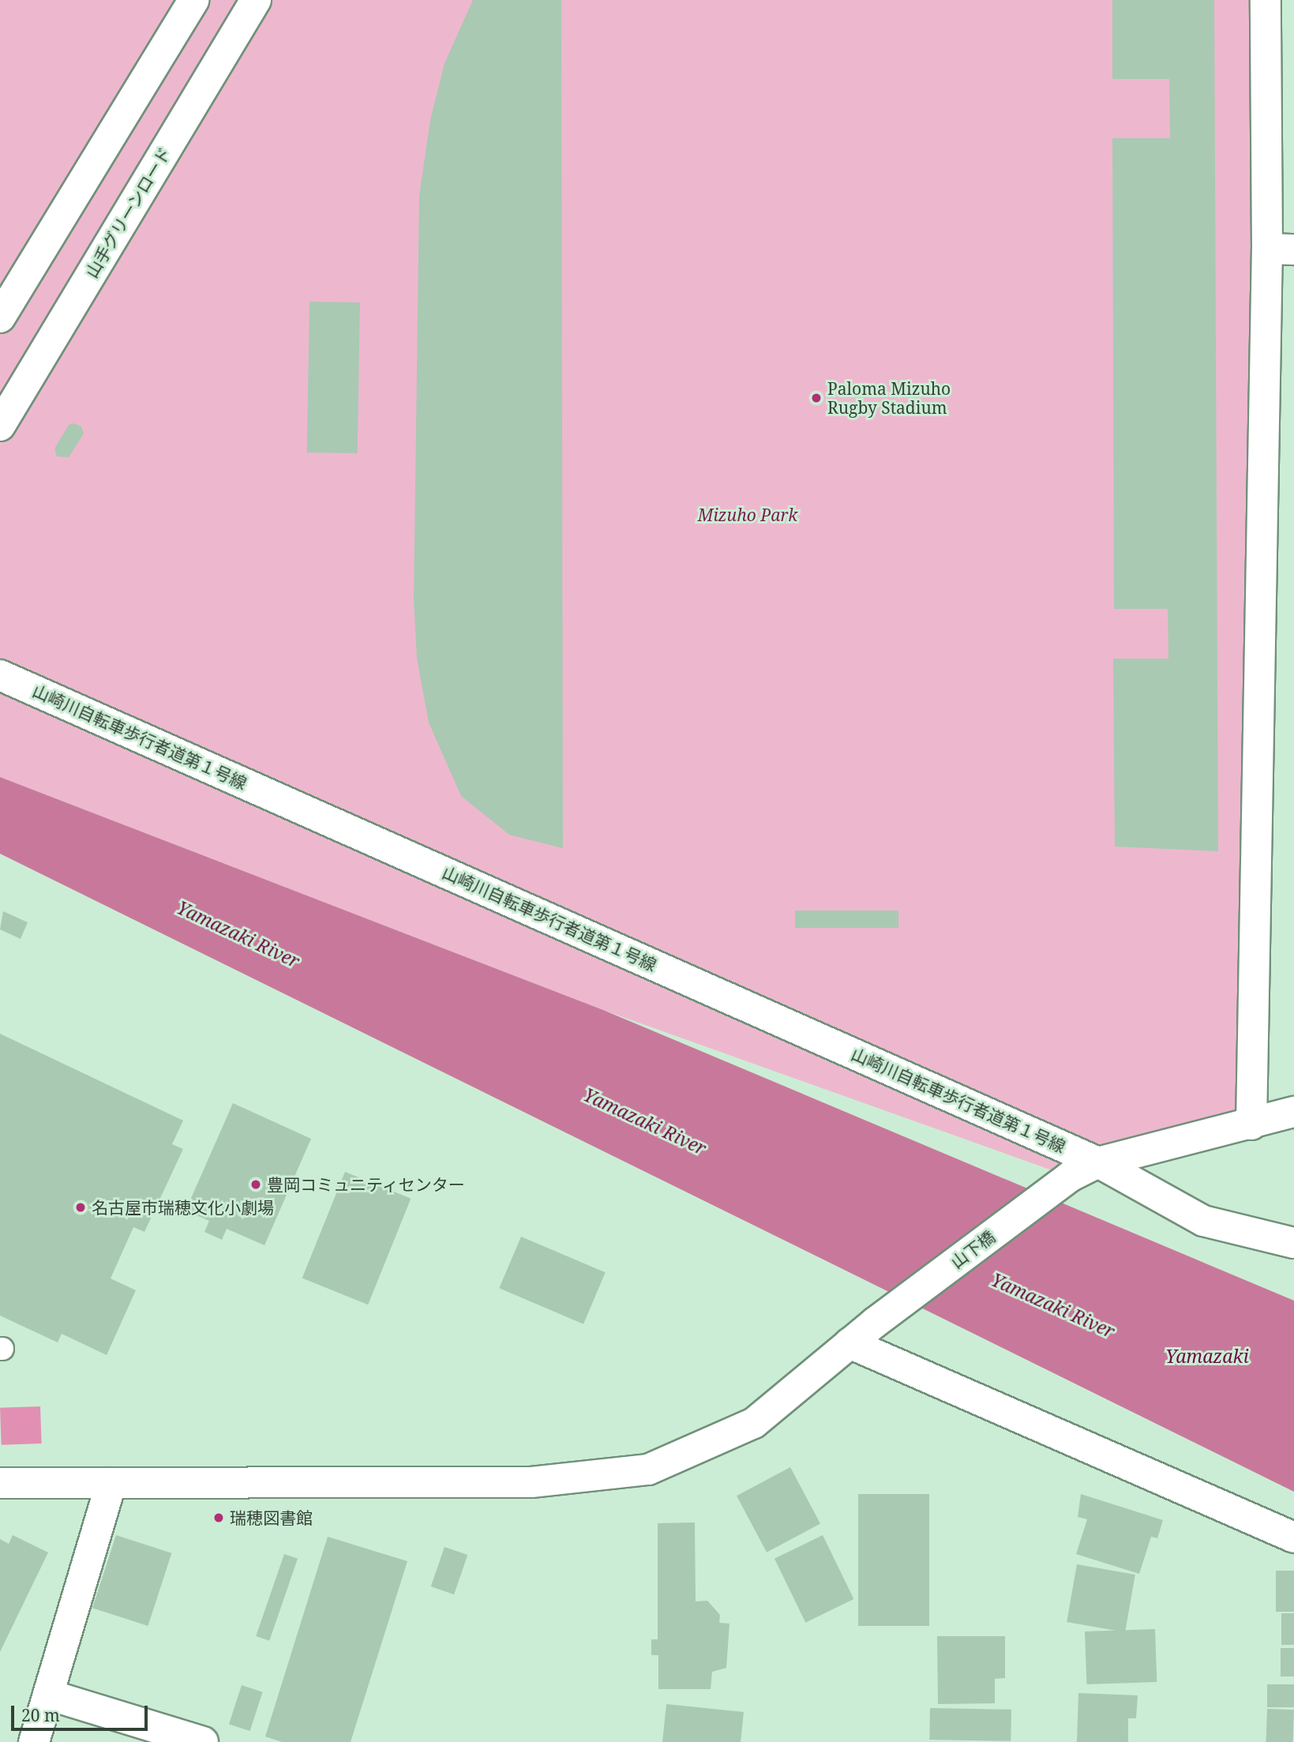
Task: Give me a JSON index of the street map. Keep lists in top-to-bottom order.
{
  "streets": {
    "street": ["山手グリーンロード", "山崎川自転車歩行者道第１号線", "山下橋"]
  },
  "crossings": [
    ["山崎川自転車歩行者道第１号線", "山下橋"]
  ],
  "water": ["Yamazaki River", "Yamazaki"],
  "parks": ["Mizuho Park"],
  "places": [
    "Paloma Mizuho Rugby Stadium",
    "豊岡コミュニティセンター",
    "名古屋市瑞穂文化小劇場",
    "瑞穂図書館"
  ],
  "scale_bar": "20 m"
}
